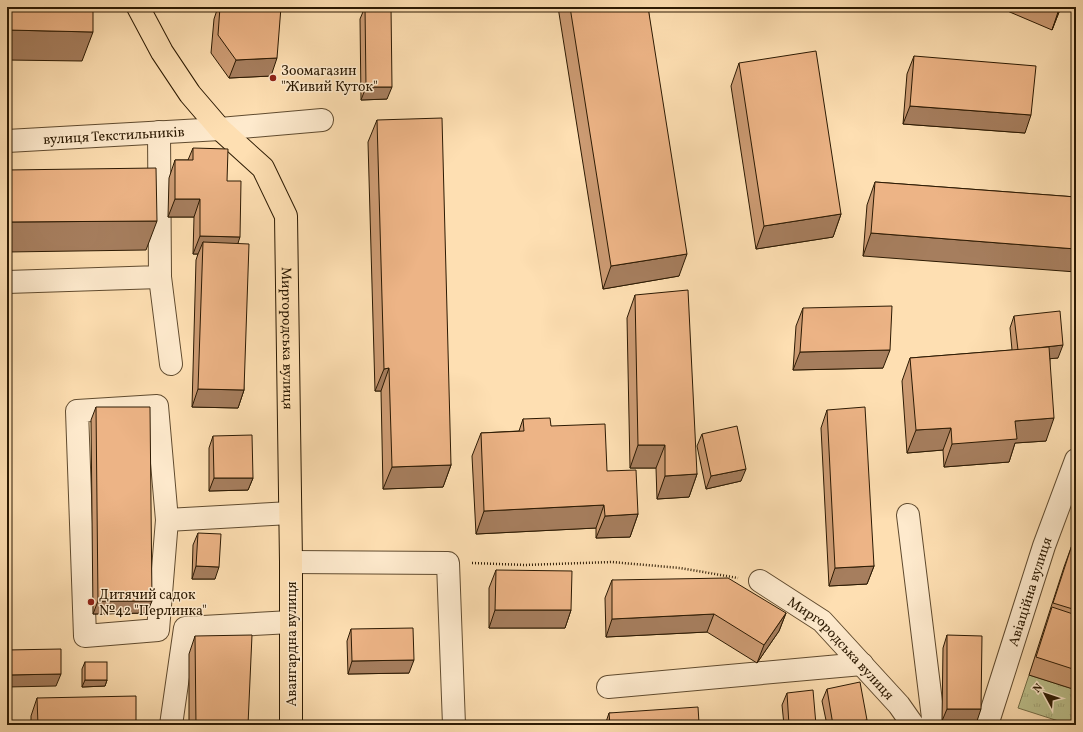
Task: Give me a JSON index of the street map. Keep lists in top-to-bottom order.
{
  "streets": {
    "main road": ["Миргородська вулиця", "Авангардна вулиця"],
    "street": ["вулиця Текстильників", "Авіаційна вулиця"]
  },
  "crossings": [
    ["вулиця Текстильників", "Миргородська вулиця"],
    ["Миргородська вулиця", "Авангардна вулиця"]
  ],
  "places": ["Зоомагазин \"Живий Куток\"", "Дитячий садок №42 \"Перлинка\""],
  "north": "top left"
}
